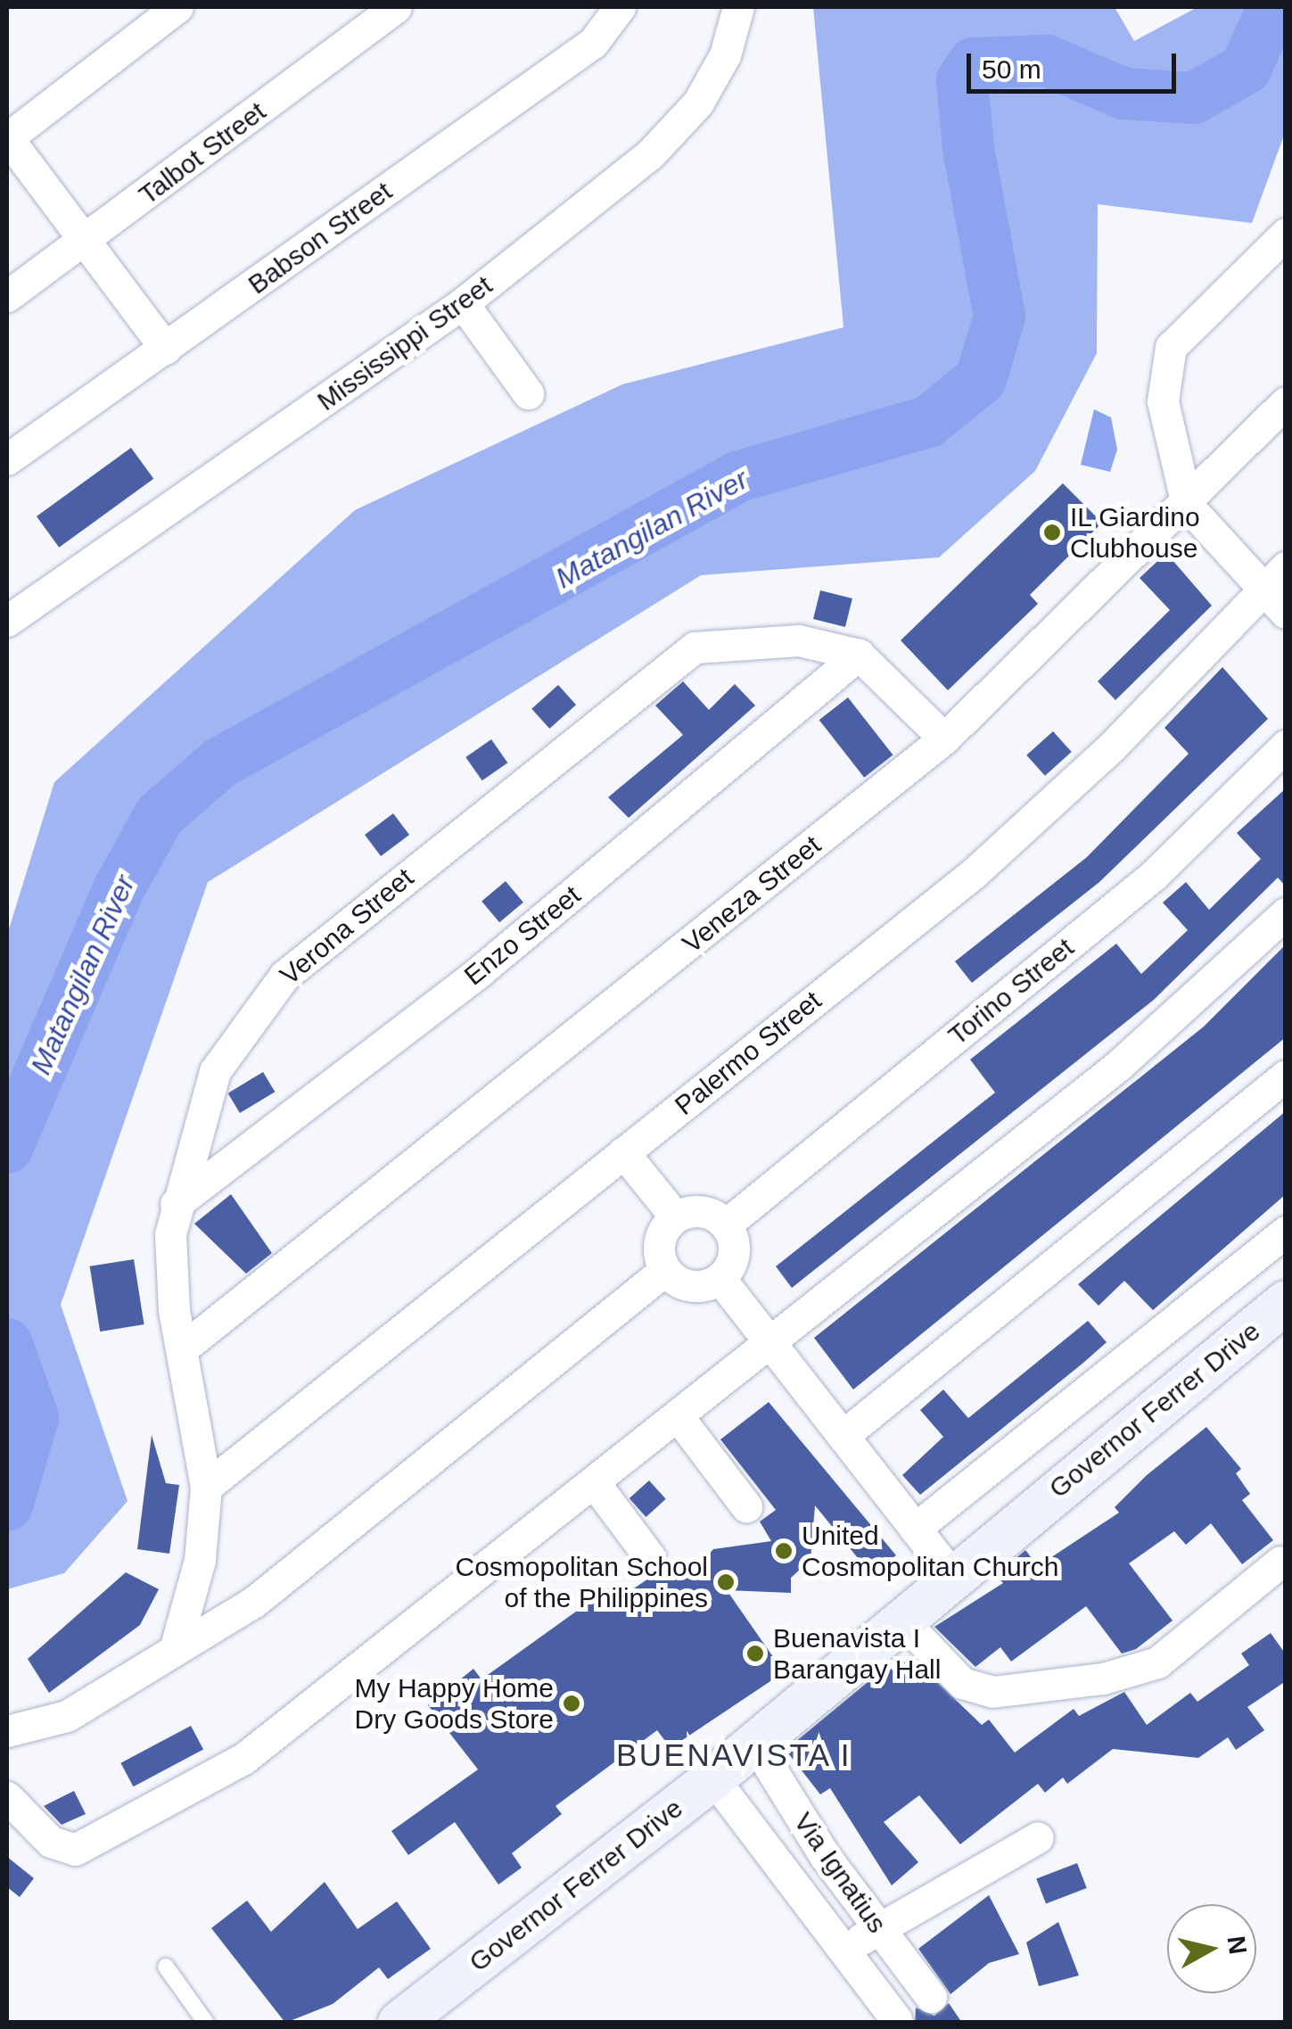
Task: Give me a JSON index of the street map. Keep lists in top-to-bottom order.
{
  "streets": {
    "main road": ["Governor Ferrer Drive"],
    "street": [
      "Talbot Street",
      "Babson Street",
      "Mississippi Street",
      "Veneza Street",
      "Verona Street",
      "Enzo Street",
      "Torino Street",
      "Palermo Street",
      "Via Ignatius"
    ]
  },
  "crossings": [
    ["Veneza Street", "Verona Street"],
    ["Verona Street", "Enzo Street"],
    ["Verona Street", "Palermo Street"],
    ["Governor Ferrer Drive", "Via Ignatius"]
  ],
  "districts": ["BUENAVISTA I"],
  "water": ["Matangilan River"],
  "places": [
    "IL Giardino Clubhouse",
    "United Cosmopolitan Church",
    "Cosmopolitan School of the Philippines",
    "Buenavista I Barangay Hall",
    "My Happy Home Dry Goods Store"
  ],
  "scale_bar": "50 m",
  "north": "right"
}
